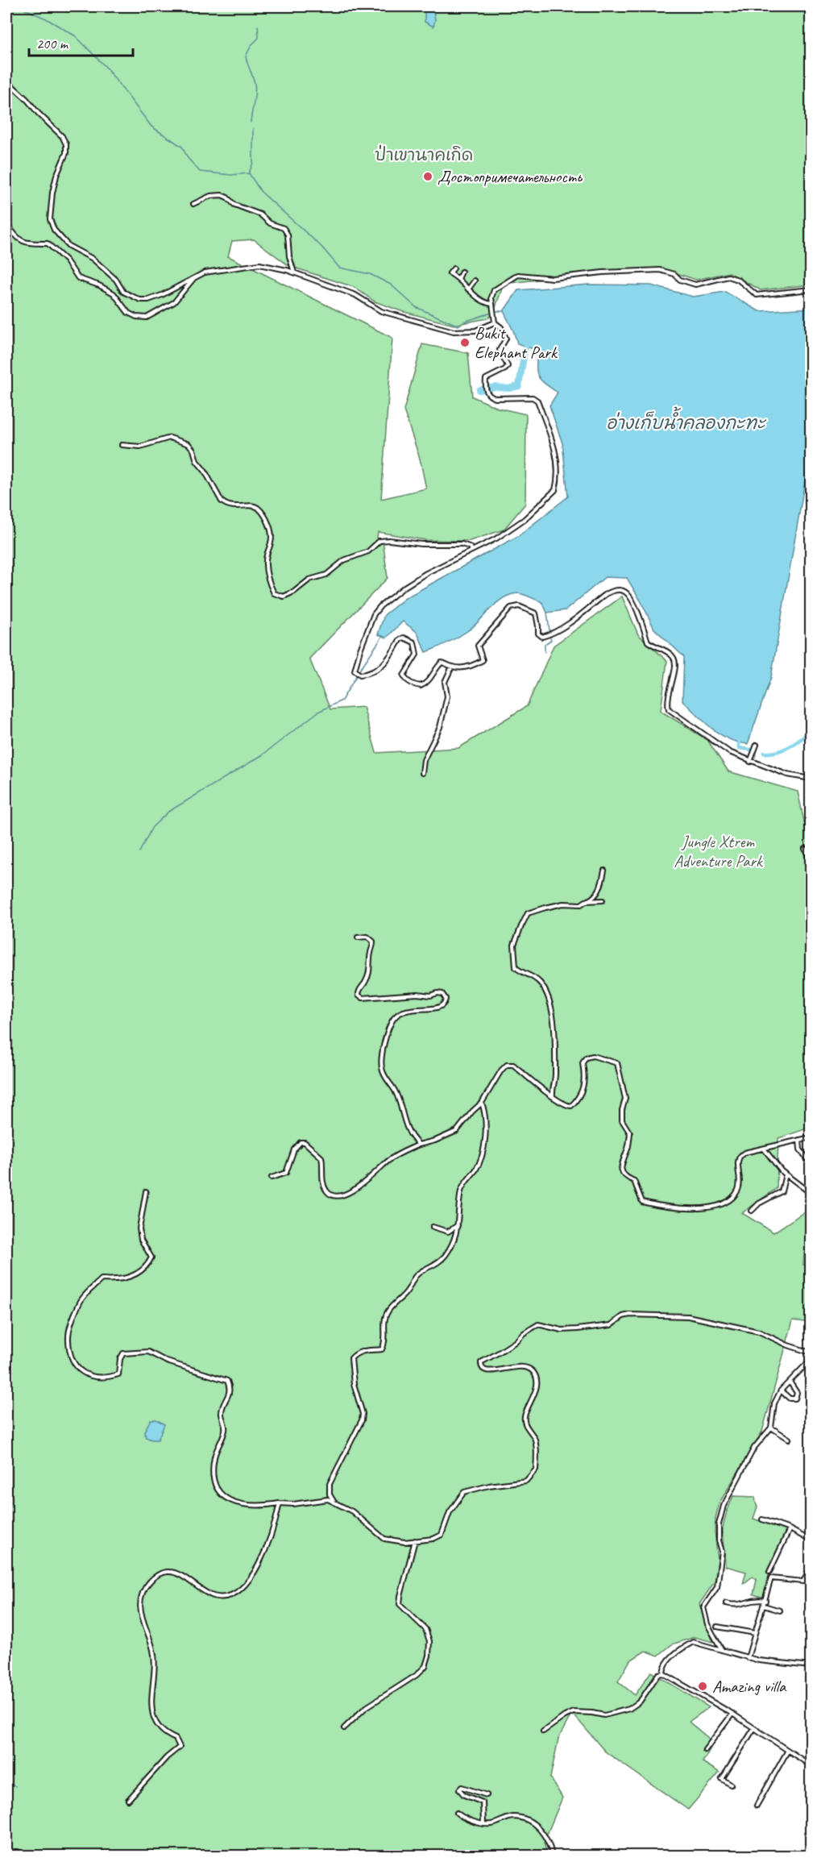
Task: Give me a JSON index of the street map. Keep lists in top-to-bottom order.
{
  "water": ["อ่างเก็บน้ำคลองกะทะ"],
  "parks": ["ป่าเขานาคเกิด", "Jungle Xtrem Adventure Park"],
  "places": ["Достопримечательность", "Bukit Elephant Park", "Amazing villa"],
  "scale_bar": "200 m"
}
